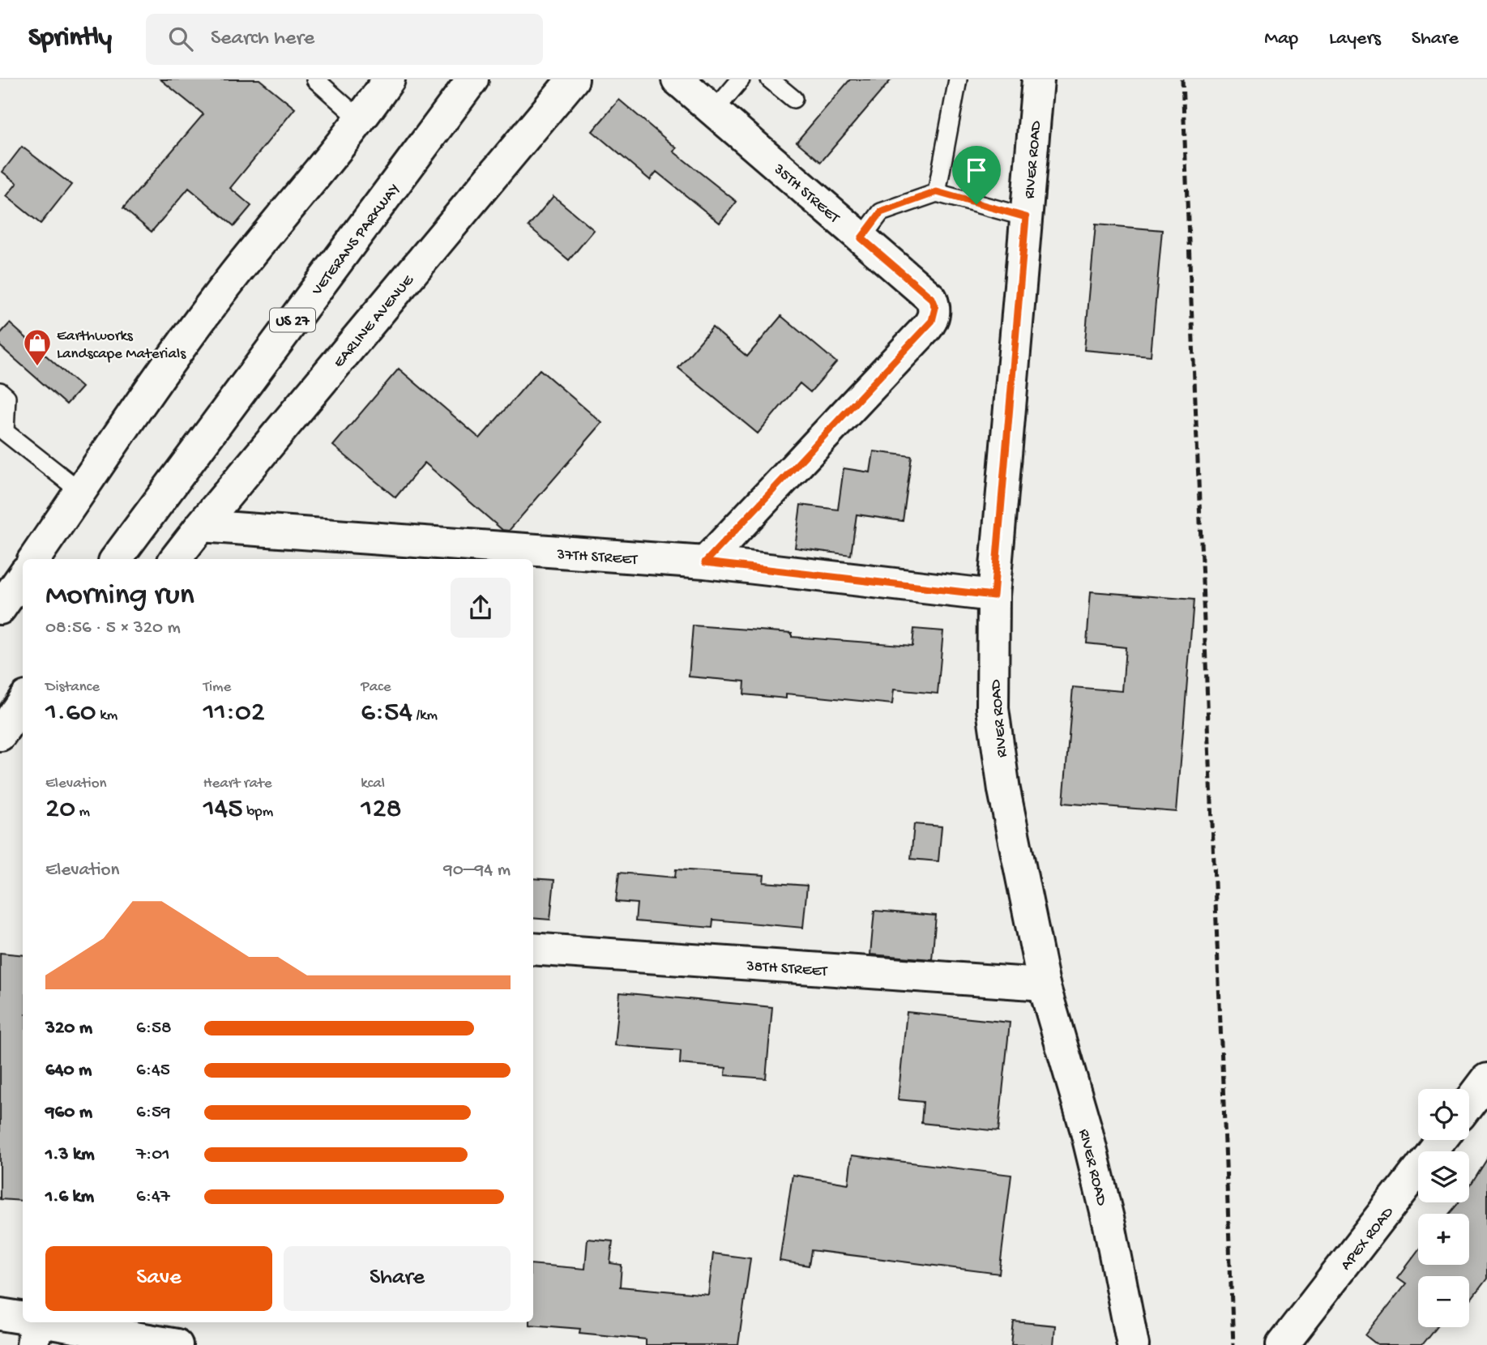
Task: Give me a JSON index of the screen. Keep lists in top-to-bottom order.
{
  "streets": {
    "street": [
      "RIVER ROAD",
      "35TH STREET",
      "VETERANS PARKWAY",
      "US 27",
      "EARLINE AVENUE",
      "37TH STREET",
      "38TH STREET",
      "APEX ROAD"
    ]
  },
  "crossings": [
    ["RIVER ROAD", "37TH STREET"],
    ["RIVER ROAD", "38TH STREET"],
    ["35TH STREET", "37TH STREET"],
    ["EARLINE AVENUE", "37TH STREET"]
  ],
  "places": {
    "shop": ["Earthworks Landscape Materials"]
  },
  "page": {
    "header": "Sprintly",
    "search": "Search here",
    "nav": ["Map", "Layers", "Share"],
    "heading": ["Morning run", "08:56 · 5 × 320 m"],
    "stats": [
      ["Distance", "1.60 km"],
      ["Time", "11:02"],
      ["Pace", "6:54 /km"],
      ["Elevation", "20 m"],
      ["Heart rate", "145 bpm"],
      ["kcal", "128"]
    ],
    "chart": ["Elevation", "90–94 m"],
    "list": [
      {
        "name": "320 m",
        "note": "6:58"
      },
      {
        "name": "640 m",
        "note": "6:45"
      },
      {
        "name": "960 m",
        "note": "6:59"
      },
      {
        "name": "1.3 km",
        "note": "7:01"
      },
      {
        "name": "1.6 km",
        "note": "6:47"
      }
    ],
    "map_buttons": ["+", "−"],
    "buttons": ["Save", "Share"]
  }
}
